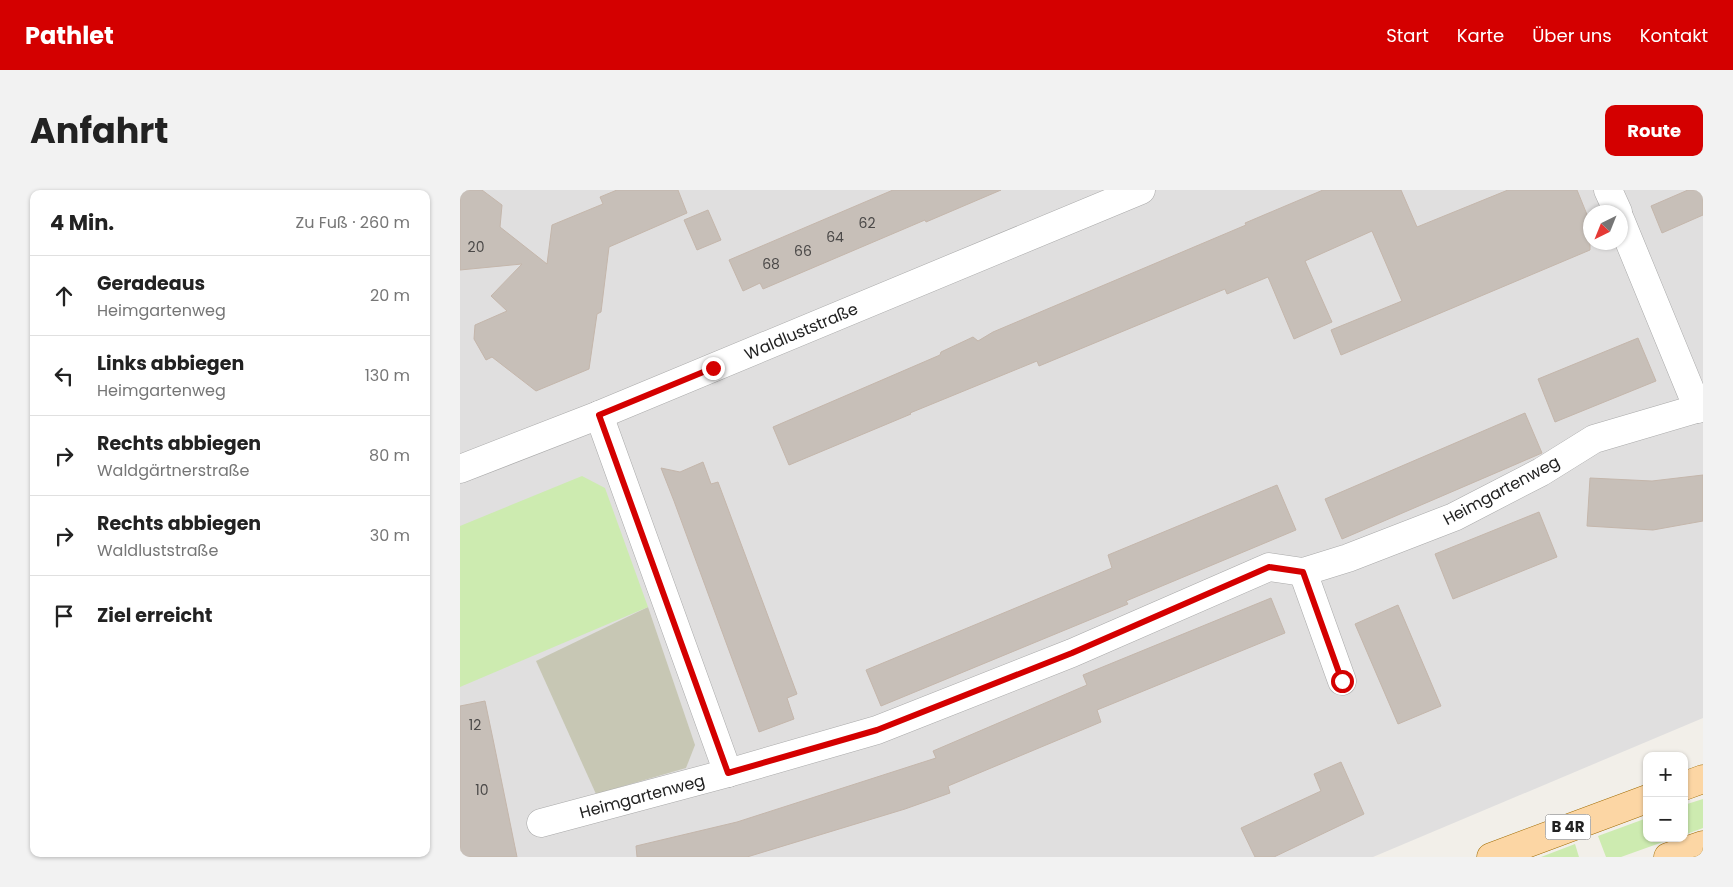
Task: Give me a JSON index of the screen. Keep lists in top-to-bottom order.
{
  "streets": {
    "main road": ["B 4R"],
    "street": ["Waldluststraße", "Heimgartenweg"]
  },
  "house_numbers": [
    "62",
    "64",
    "20",
    "66",
    "68",
    "12",
    "10"
  ],
  "north": "bottom left",
  "page": {
    "header": "Pathlet",
    "nav": [
      "Start",
      "Karte",
      "Über uns",
      "Kontakt"
    ],
    "title": "Anfahrt",
    "buttons": "Route",
    "heading": ["4 Min.", "Zu Fuß · 260 m"],
    "list": [
      ["Geradeaus", "Heimgartenweg", "20 m"],
      ["Links abbiegen", "Heimgartenweg", "130 m"],
      ["Rechts abbiegen", "Waldgärtnerstraße", "80 m"],
      ["Rechts abbiegen", "Waldluststraße", "30 m"],
      "Ziel erreicht"
    ],
    "map_buttons": ["+", "−"]
  }
}
